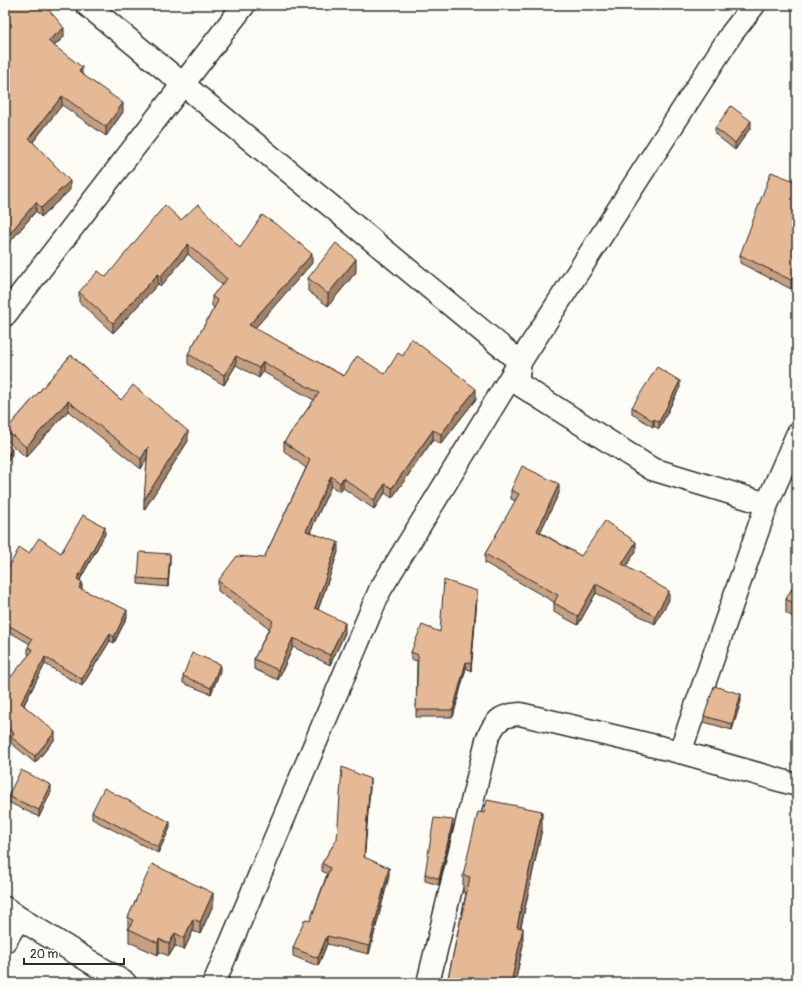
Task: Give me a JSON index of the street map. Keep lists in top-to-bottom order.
{
  "scale_bar": "20 m"
}
